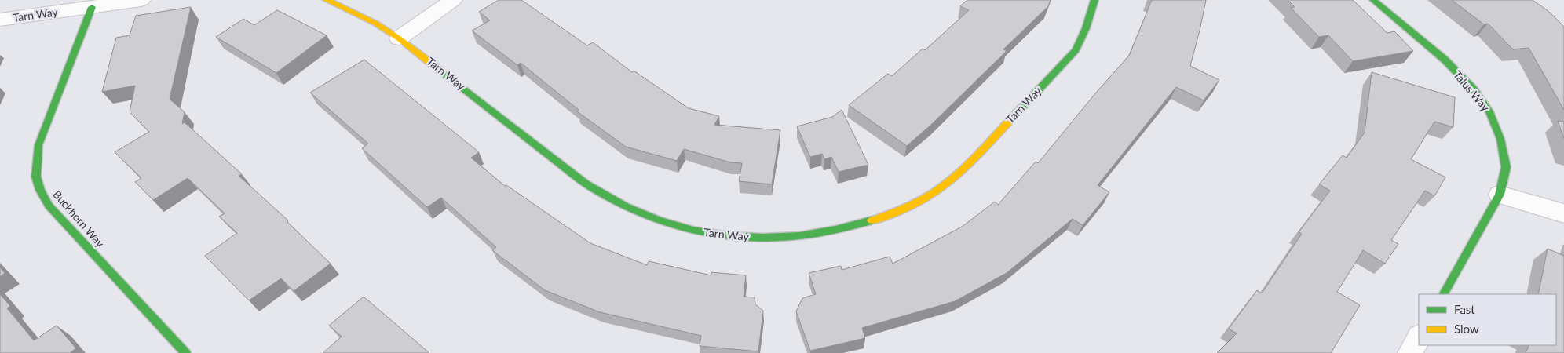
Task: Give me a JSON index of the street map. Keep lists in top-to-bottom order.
{
  "streets": {
    "street": ["Tarn Way", "Talus Way", "Buckhorn Way"]
  },
  "crossings": [
    ["Tarn Way", "Buckhorn Way"]
  ],
  "legend": ["Fast", "Slow"]
}
